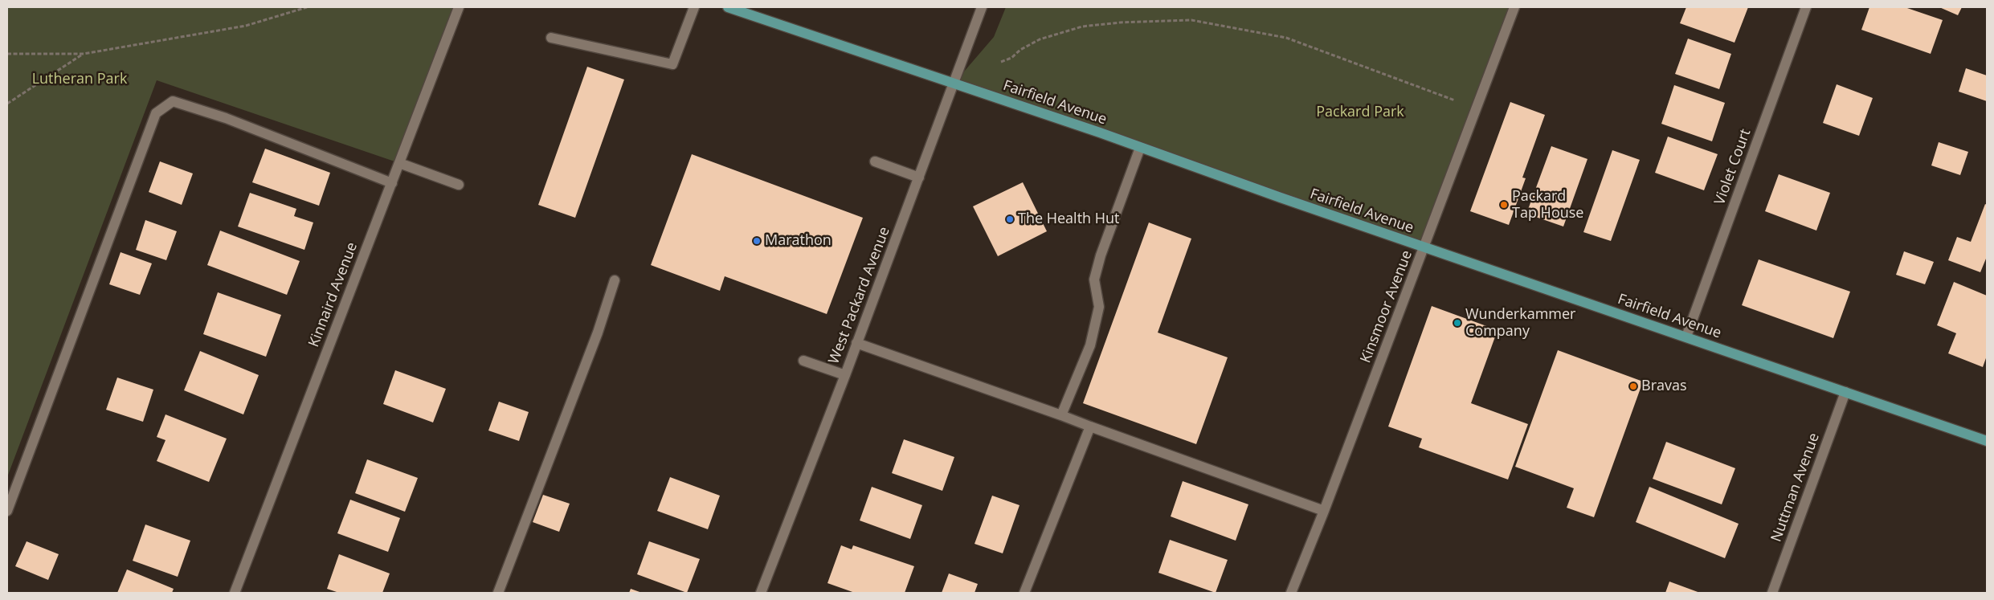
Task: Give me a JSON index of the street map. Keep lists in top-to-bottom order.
{
  "streets": {
    "main road": ["Fairfield Avenue"],
    "street": [
      "Violet Court",
      "Kinnaird Avenue",
      "West Packard Avenue",
      "Kinsmoor Avenue",
      "Nuttman Avenue"
    ]
  },
  "crossings": [
    ["Fairfield Avenue", "Violet Court"],
    ["Fairfield Avenue", "West Packard Avenue"],
    ["Fairfield Avenue", "Kinsmoor Avenue"],
    ["Fairfield Avenue", "Nuttman Avenue"]
  ],
  "parks": ["Lutheran Park", "Packard Park"],
  "places": [
    "Packard Tap House",
    "The Health Hut",
    "Marathon",
    "Wunderkammer Company",
    "Bravas"
  ]
}
